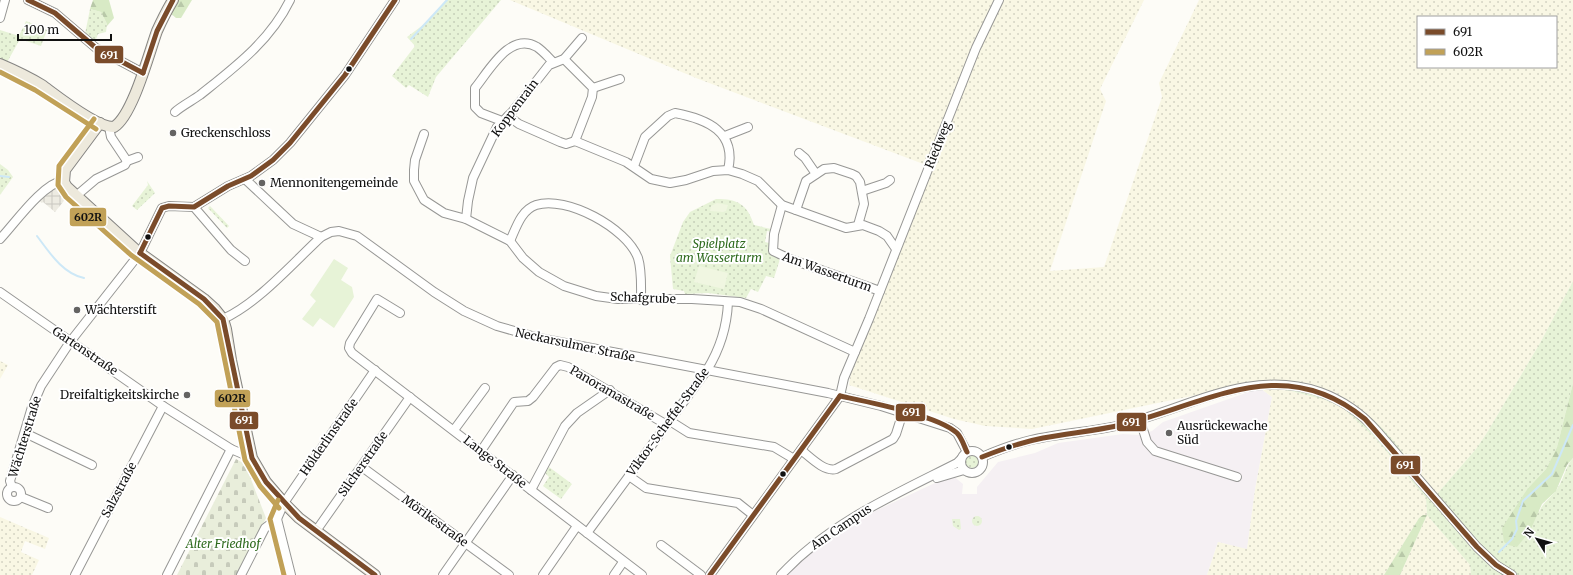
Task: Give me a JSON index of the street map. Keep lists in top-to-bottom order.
{
  "streets": {
    "street": [
      "Koppenrain",
      "Riedweg",
      "Am Wasserturm",
      "Schafgrube",
      "Neckarsulmer Straße",
      "Gartenstraße",
      "Panoramastraße",
      "Viktor-Scheffel-Straße",
      "Wächterstraße",
      "Hölderlinstraße",
      "Lange Straße",
      "Silcherstraße",
      "Salzstraße",
      "Mörikestraße",
      "Am Campus"
    ]
  },
  "crossings": [
    ["Koppenrain", "Schafgrube"],
    ["Riedweg", "Am Wasserturm"],
    ["Riedweg", "Schafgrube"],
    ["Riedweg", "Neckarsulmer Straße"],
    ["Schafgrube", "Viktor-Scheffel-Straße"],
    ["Neckarsulmer Straße", "Viktor-Scheffel-Straße"],
    ["Neckarsulmer Straße", "Am Campus"],
    ["Gartenstraße", "Wächterstraße"],
    ["Gartenstraße", "Salzstraße"],
    ["Panoramastraße", "Viktor-Scheffel-Straße"],
    ["Panoramastraße", "Lange Straße"],
    ["Viktor-Scheffel-Straße", "Lange Straße"],
    ["Hölderlinstraße", "Lange Straße"],
    ["Lange Straße", "Silcherstraße"],
    ["Silcherstraße", "Mörikestraße"]
  ],
  "parks": ["Spielplatz am Wasserturm", "Alter Friedhof"],
  "places": [
    "Greckenschloss",
    "Mennonitengemeinde",
    "Wächterstift",
    "Dreifaltigkeitskirche",
    "Ausrückewache Süd"
  ],
  "lines": ["transit line 691", "transit line 602R"],
  "legend": ["691", "602R"],
  "scale_bar": "100 m",
  "north": "top left"
}
